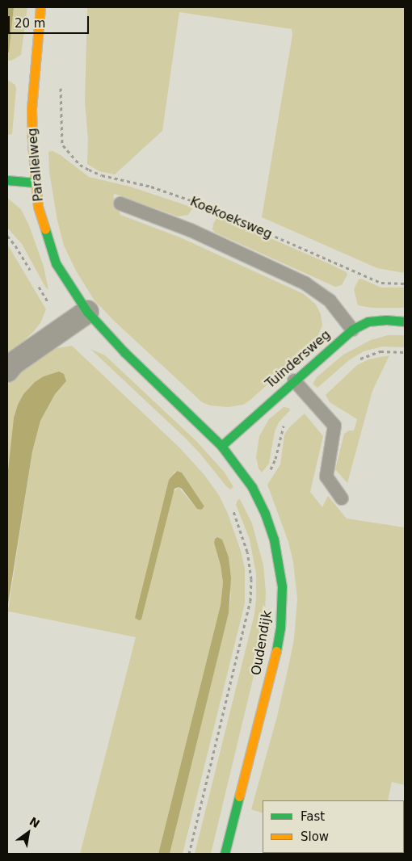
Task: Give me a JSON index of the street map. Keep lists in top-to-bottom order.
{
  "streets": {
    "street": ["Parallelweg", "Tuindersweg", "Oudendijk"],
    "lane": ["Koekoeksweg"]
  },
  "crossings": [
    ["Parallelweg", "Tuindersweg"],
    ["Parallelweg", "Oudendijk"],
    ["Koekoeksweg", "Tuindersweg"],
    ["Tuindersweg", "Oudendijk"]
  ],
  "legend": ["Fast", "Slow"],
  "scale_bar": "20 m",
  "north": "top right"
}
